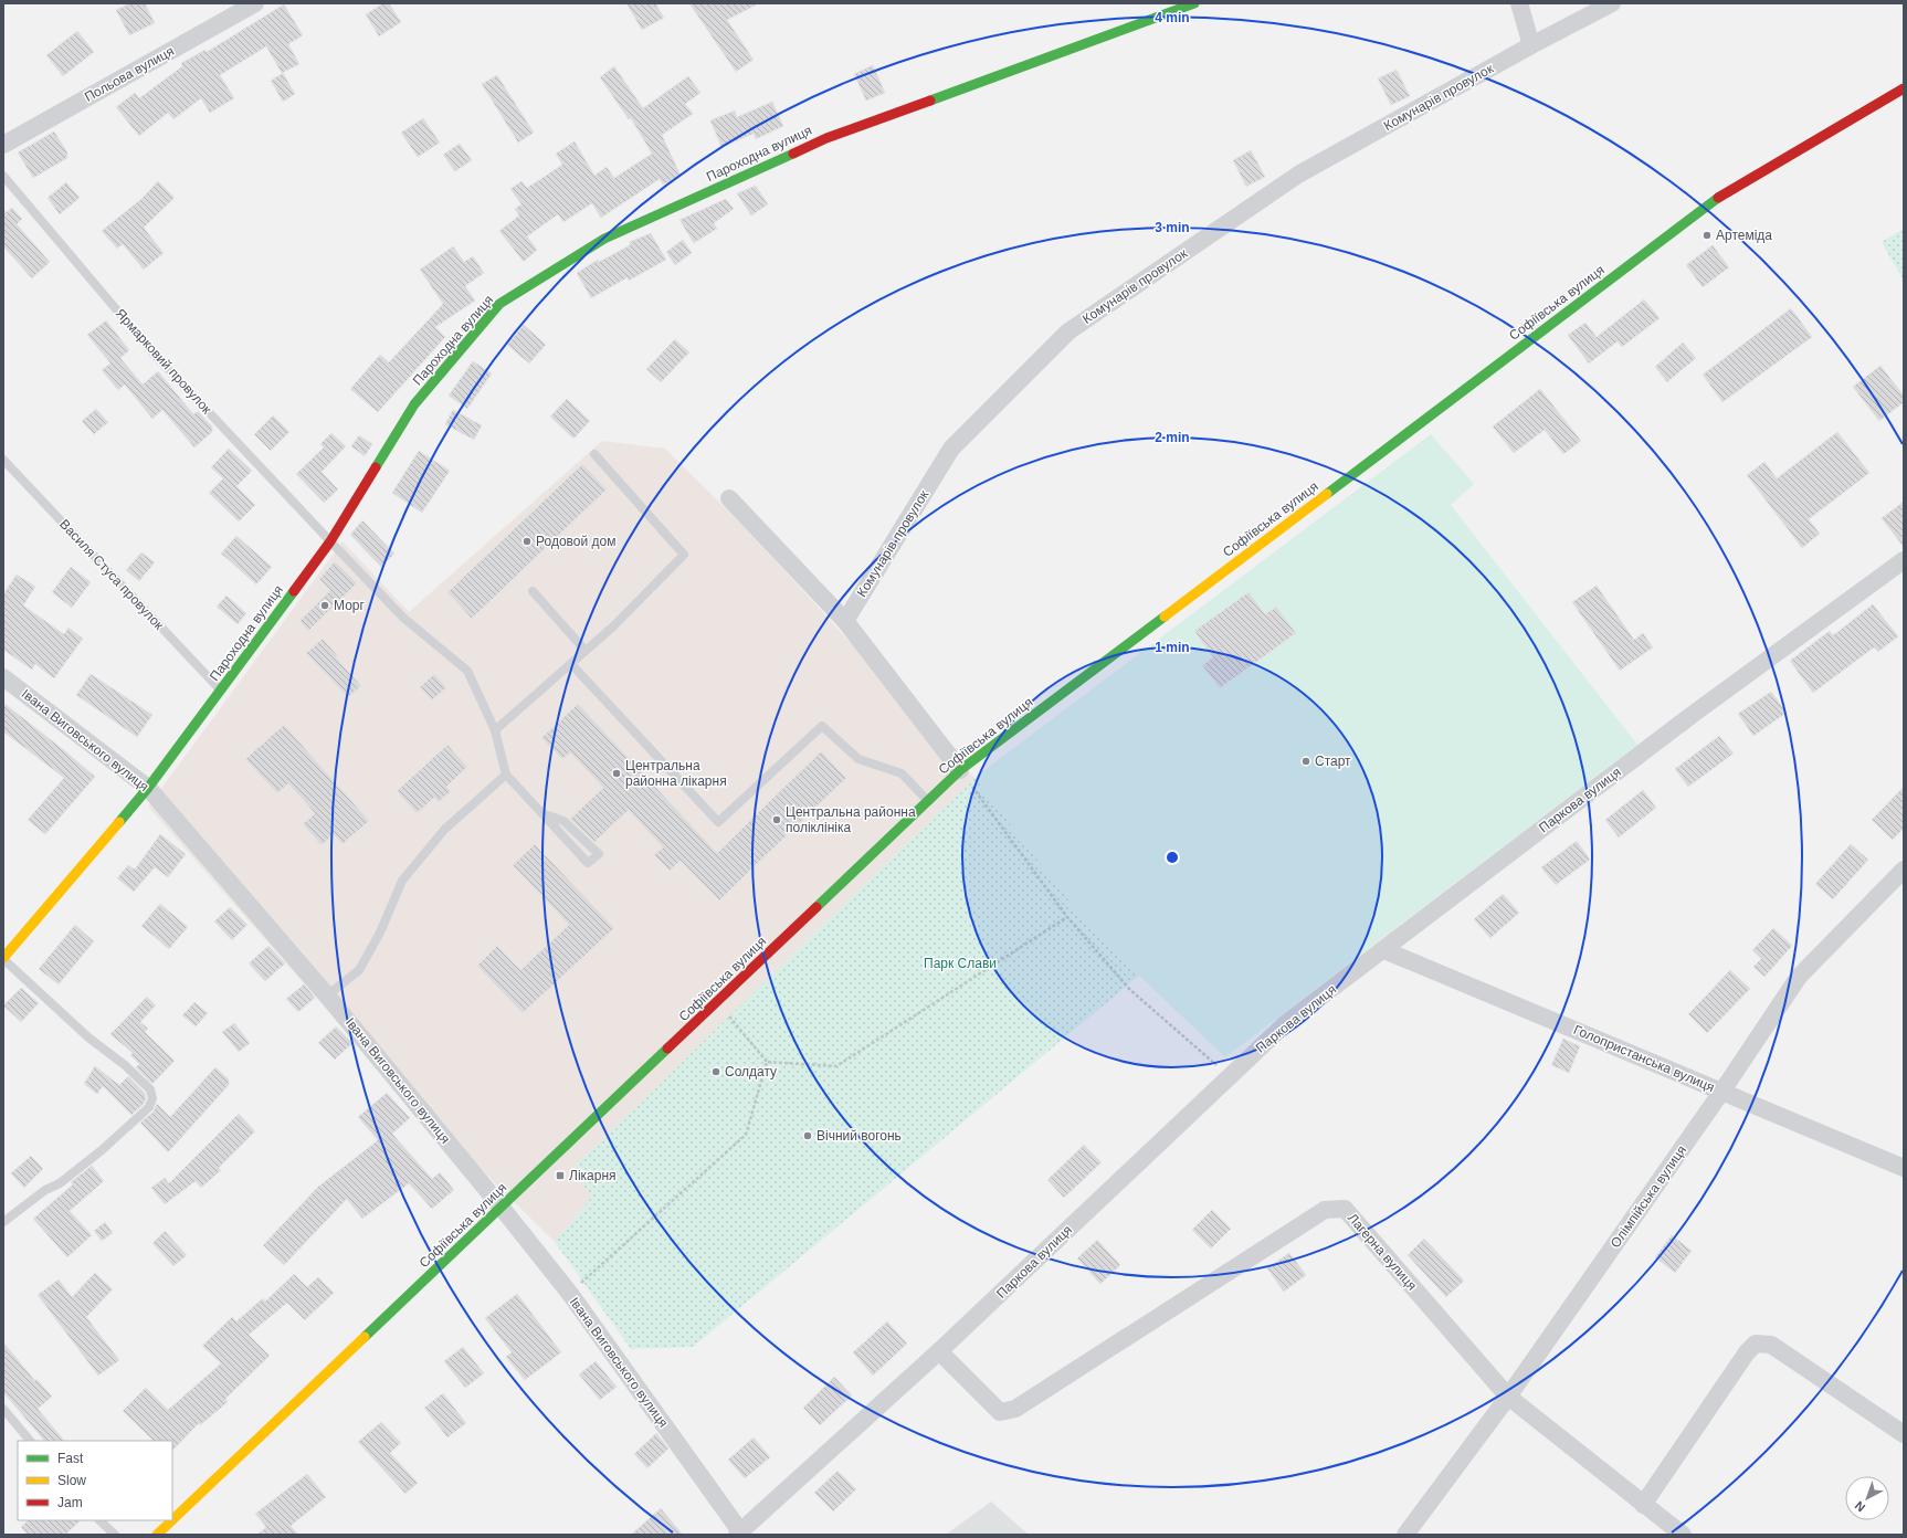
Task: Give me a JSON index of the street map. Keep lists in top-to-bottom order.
{
  "streets": {
    "street": [
      "Польова вулиця",
      "Комунарів провулок",
      "Пароходна вулиця",
      "Софіївська вулиця",
      "Івана Виговського вулиця",
      "Паркова вулиця",
      "Голопристанська вулиця",
      "Олімпійська вулиця",
      "Лагерна вулиця"
    ],
    "lane": ["Ярмарковий провулок", "Василя Стуса провулок"]
  },
  "crossings": [
    ["Пароходна вулиця", "Ярмарковий провулок"],
    ["Пароходна вулиця", "Василя Стуса провулок"],
    ["Пароходна вулиця", "Івана Виговського вулиця"],
    ["Софіївська вулиця", "Івана Виговського вулиця"],
    ["Івана Виговського вулиця", "Паркова вулиця"],
    ["Паркова вулиця", "Голопристанська вулиця"],
    ["Паркова вулиця", "Лагерна вулиця"],
    ["Голопристанська вулиця", "Олімпійська вулиця"],
    ["Олімпійська вулиця", "Лагерна вулиця"]
  ],
  "parks": ["Парк Слави"],
  "places": {
    "other": [
      "Артеміда",
      "Родовой дом",
      "Морг",
      "Старт",
      "Центральна районна лікарня",
      "Центральна районна поліклініка",
      "Солдату",
      "Вічний вогонь"
    ],
    "transit": ["Лікарня"]
  },
  "legend": ["Fast", "Slow", "Jam"],
  "north": "bottom left",
  "rings": [
    "4 min",
    "3 min",
    "2 min",
    "1 min"
  ]
}
